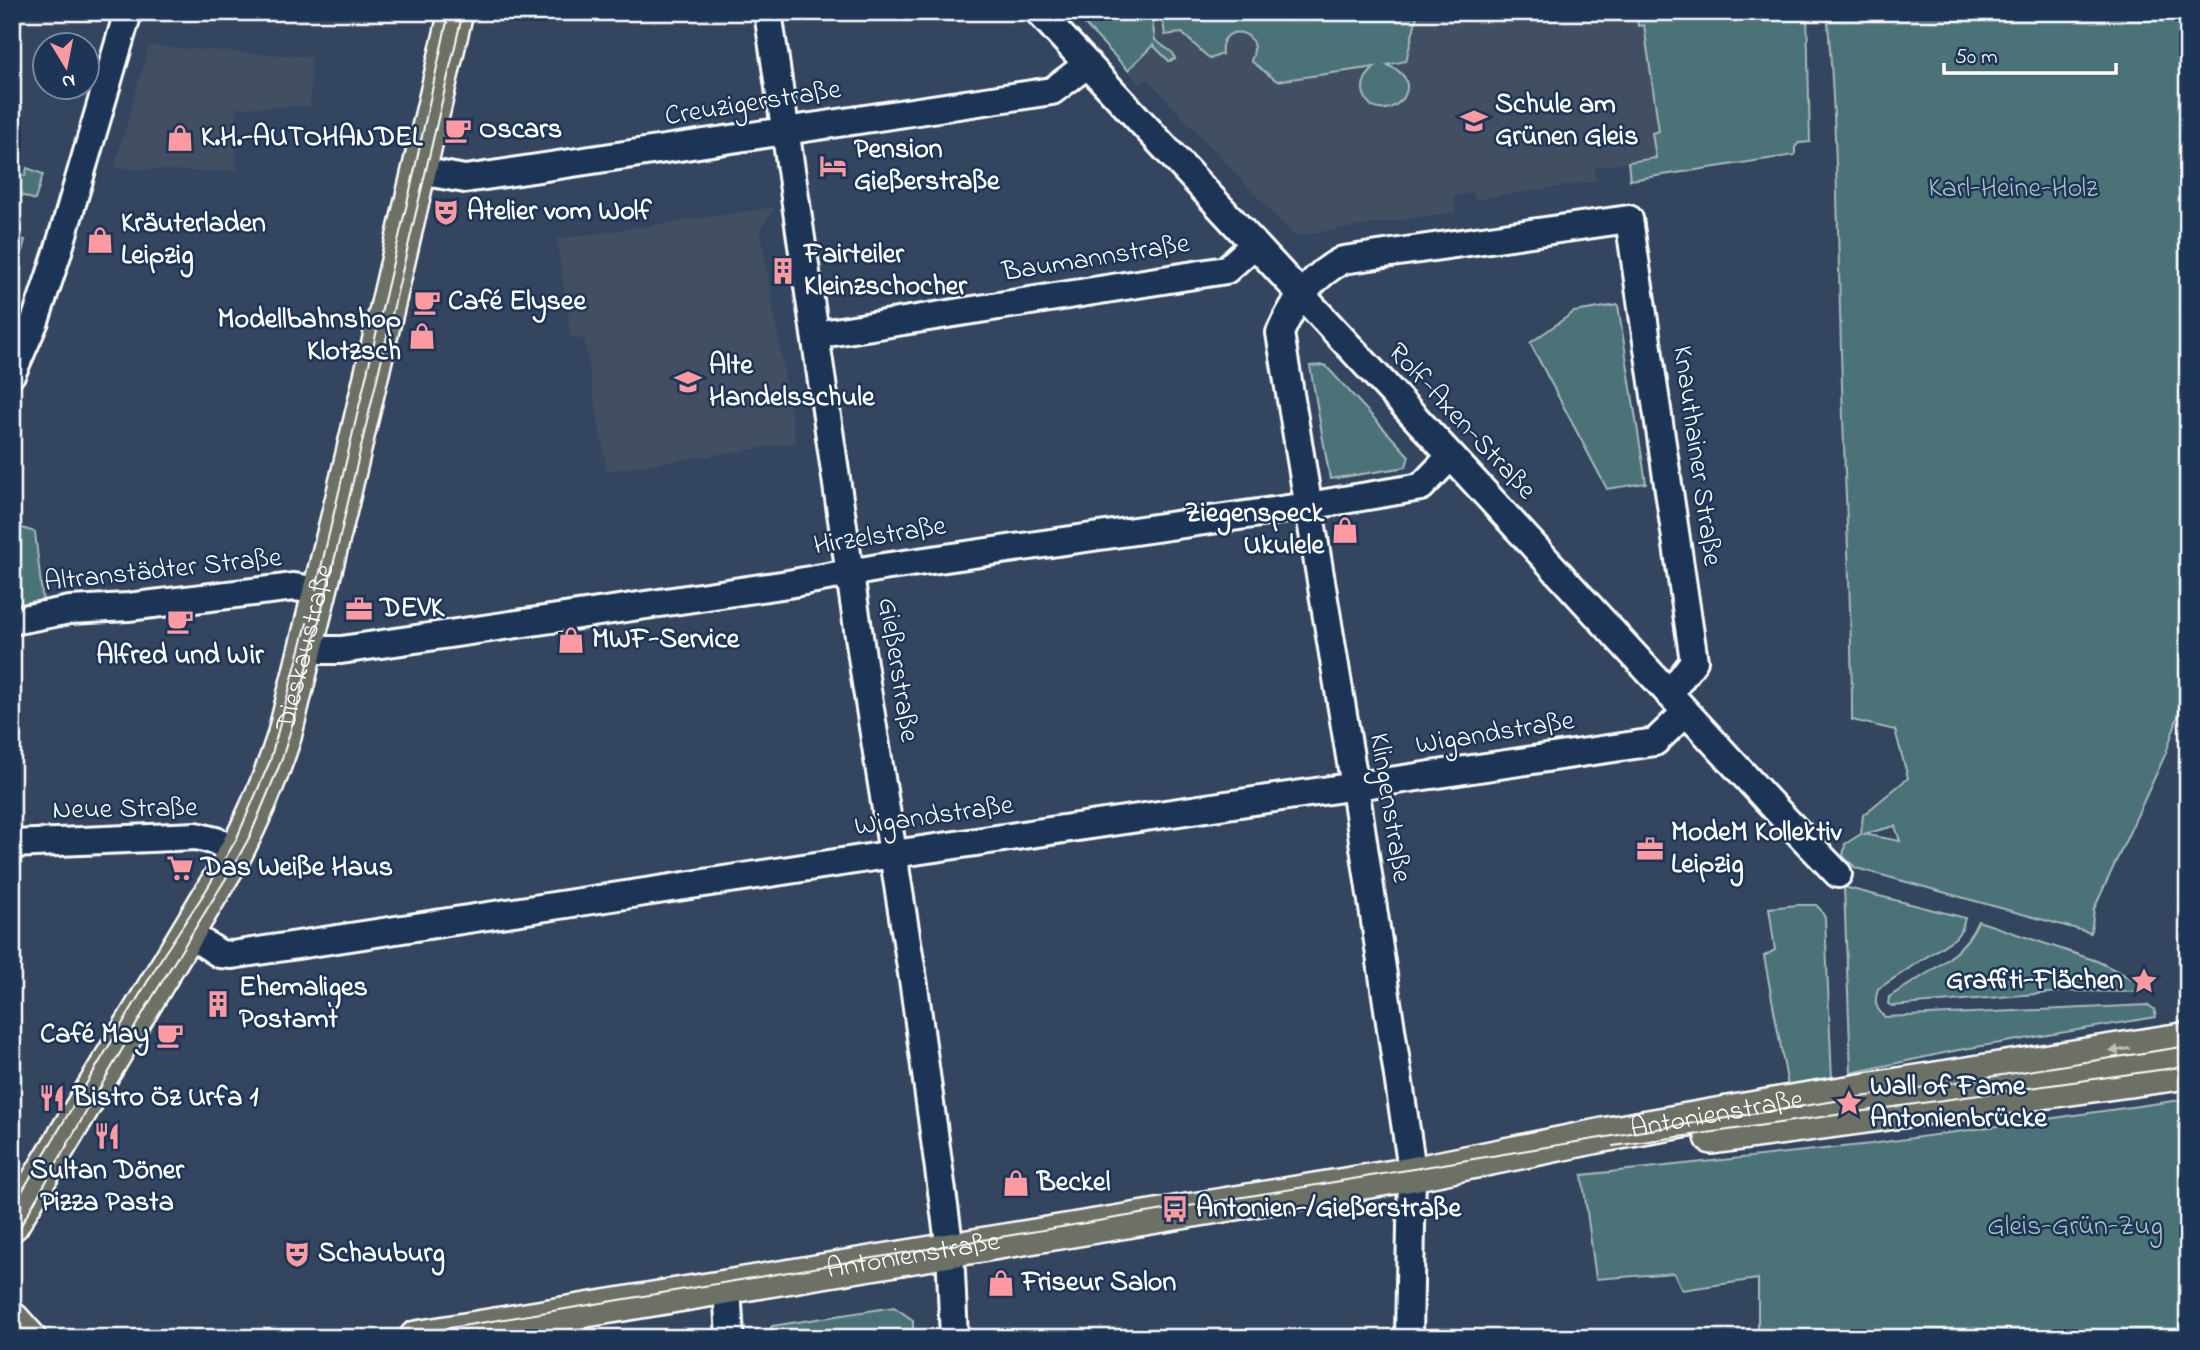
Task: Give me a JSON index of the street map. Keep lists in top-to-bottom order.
{
  "streets": {
    "main road": ["Dieskaustraße", "Antonienstraße"],
    "street": [
      "Creuzigerstraße",
      "Baumannstraße",
      "Rolf-Axen-Straße",
      "Knauthainer Straße",
      "Hirzelstraße",
      "Altranstädter Straße",
      "Gießerstraße",
      "Wigandstraße",
      "Klingenstraße",
      "Neue Straße"
    ]
  },
  "crossings": [
    ["Creuzigerstraße", "Rolf-Axen-Straße"],
    ["Creuzigerstraße", "Dieskaustraße"],
    ["Creuzigerstraße", "Gießerstraße"],
    ["Baumannstraße", "Rolf-Axen-Straße"],
    ["Baumannstraße", "Gießerstraße"],
    ["Rolf-Axen-Straße", "Knauthainer Straße"],
    ["Rolf-Axen-Straße", "Hirzelstraße"],
    ["Rolf-Axen-Straße", "Wigandstraße"],
    ["Rolf-Axen-Straße", "Klingenstraße"],
    ["Knauthainer Straße", "Wigandstraße"],
    ["Knauthainer Straße", "Klingenstraße"],
    ["Hirzelstraße", "Dieskaustraße"],
    ["Hirzelstraße", "Gießerstraße"],
    ["Hirzelstraße", "Klingenstraße"],
    ["Altranstädter Straße", "Dieskaustraße"],
    ["Dieskaustraße", "Wigandstraße"],
    ["Dieskaustraße", "Neue Straße"],
    ["Gießerstraße", "Wigandstraße"],
    ["Gießerstraße", "Antonienstraße"],
    ["Wigandstraße", "Klingenstraße"],
    ["Klingenstraße", "Antonienstraße"]
  ],
  "parks": ["Karl-Heine-Holz", "Gleis-Grün-Zug"],
  "places": {
    "school or university": ["Schule am Grünen Gleis", "Alte Handelsschule"],
    "cafe": [
      "Oscars",
      "Café Elysee",
      "Alfred und Wir",
      "Café May"
    ],
    "shop": [
      "K.H.-AUTOHANDEL",
      "Kräuterladen Leipzig",
      "Modellbahnshop Klotzsch",
      "Ziegenspeck Ukulele",
      "MWF-Service",
      "Beckel",
      "Friseur Salon"
    ],
    "hotel": ["Pension Gießerstraße"],
    "theatre": ["Atelier vom Wolf", "Schauburg"],
    "building": ["Fairteiler Kleinzschocher", "Ehemaliges Postamt"],
    "office": ["DEVK", "ModeM Kollektiv Leipzig"],
    "supermarket": ["Das Weiße Haus"],
    "place": ["Graffiti-Flächen", "Wall of Fame Antonienbrücke"],
    "restaurant": ["Bistro Öz Urfa 1", "Sultan Döner Pizza Pasta"],
    "bus stop": ["Antonien-/Gießerstraße"]
  },
  "scale_bar": "50 m",
  "north": "bottom"
}
